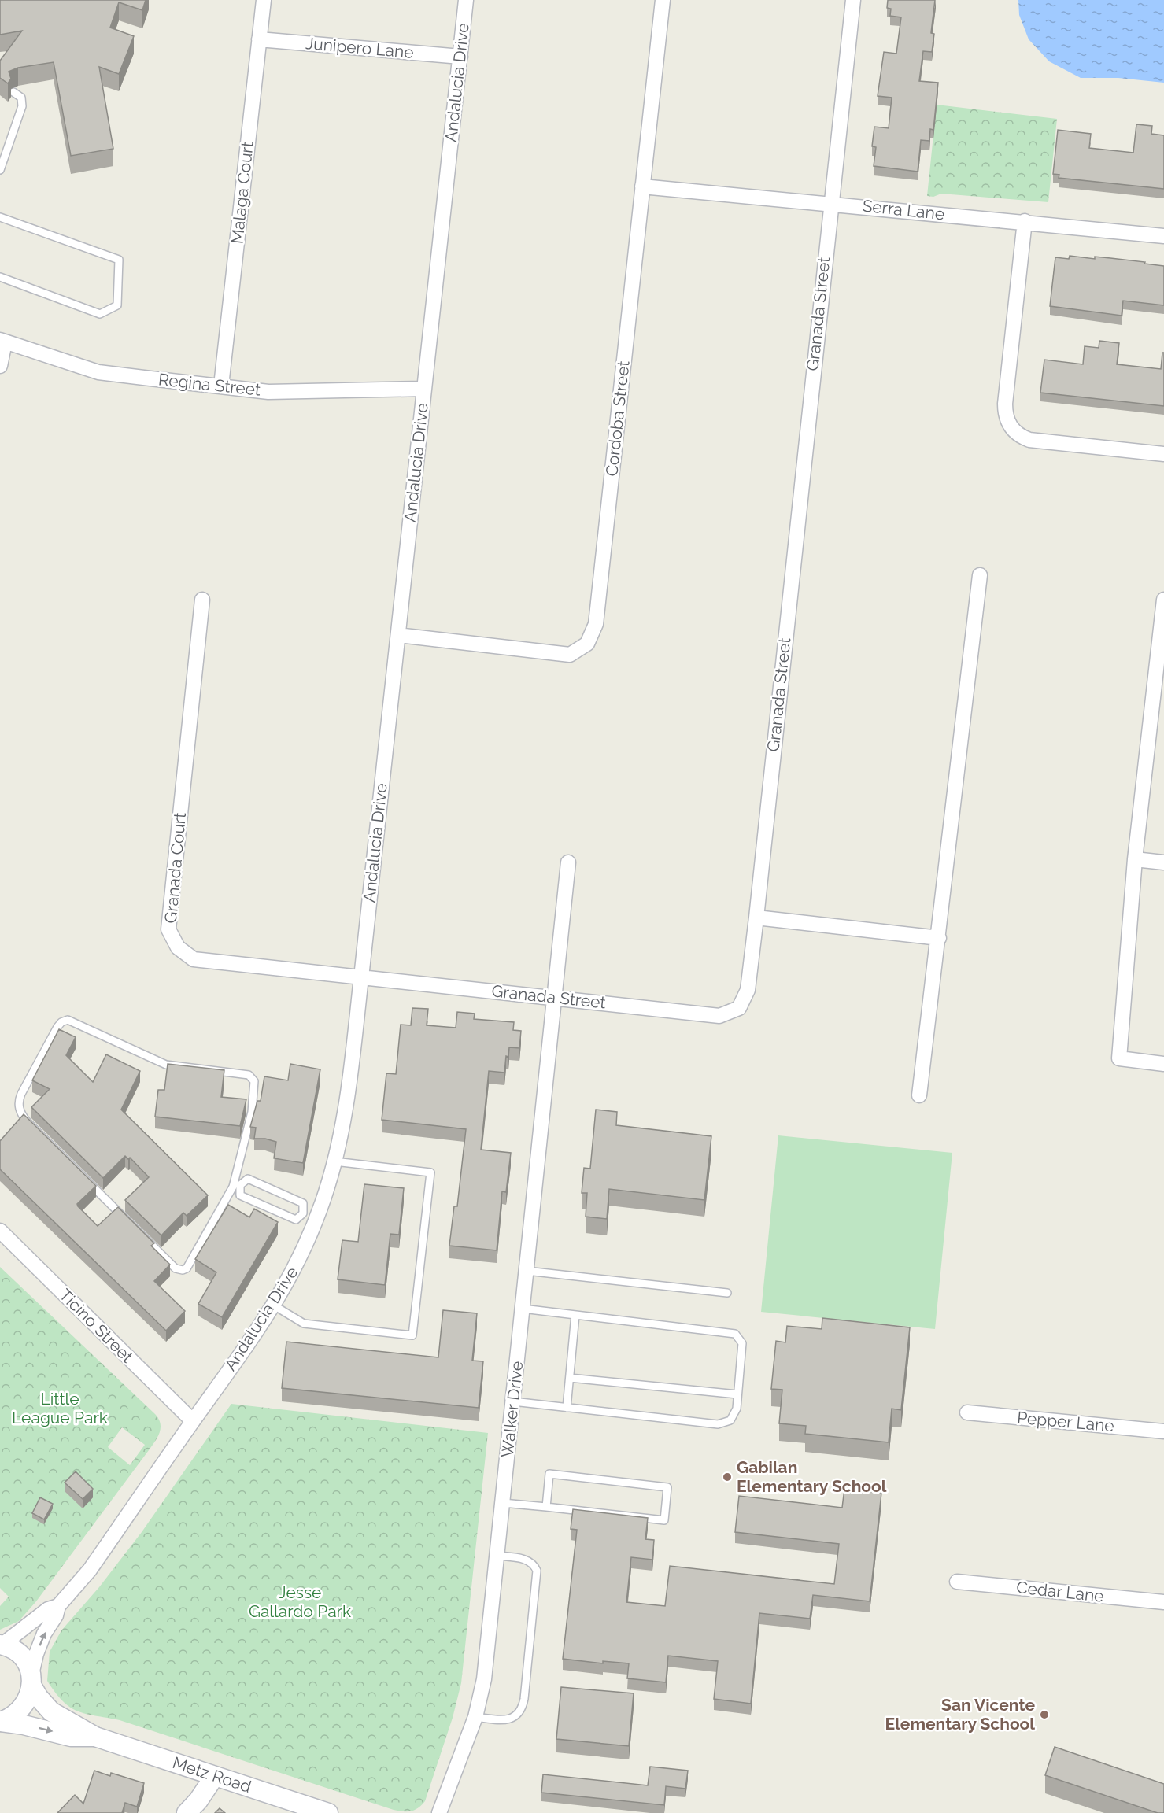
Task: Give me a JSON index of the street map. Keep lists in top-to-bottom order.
{
  "streets": {
    "main road": ["Metz Road"],
    "street": [
      "Junipero Lane",
      "Andalucia Drive",
      "Malaga Court",
      "Serra Lane",
      "Granada Street",
      "Regina Street",
      "Cordoba Street",
      "Granada Court",
      "Ticino Street",
      "Walker Drive",
      "Pepper Lane",
      "Cedar Lane"
    ]
  },
  "crossings": [
    ["Junipero Lane", "Andalucia Drive"],
    ["Junipero Lane", "Malaga Court"],
    ["Andalucia Drive", "Granada Street"],
    ["Andalucia Drive", "Regina Street"],
    ["Andalucia Drive", "Cordoba Street"],
    ["Andalucia Drive", "Granada Court"],
    ["Andalucia Drive", "Ticino Street"],
    ["Andalucia Drive", "Metz Road"],
    ["Malaga Court", "Regina Street"],
    ["Serra Lane", "Granada Street"],
    ["Serra Lane", "Cordoba Street"],
    ["Granada Street", "Granada Court"],
    ["Granada Street", "Walker Drive"]
  ],
  "parks": ["Little League Park", "Jesse Gallardo Park"],
  "places": ["Gabilan Elementary School", "San Vicente Elementary School"]
}
